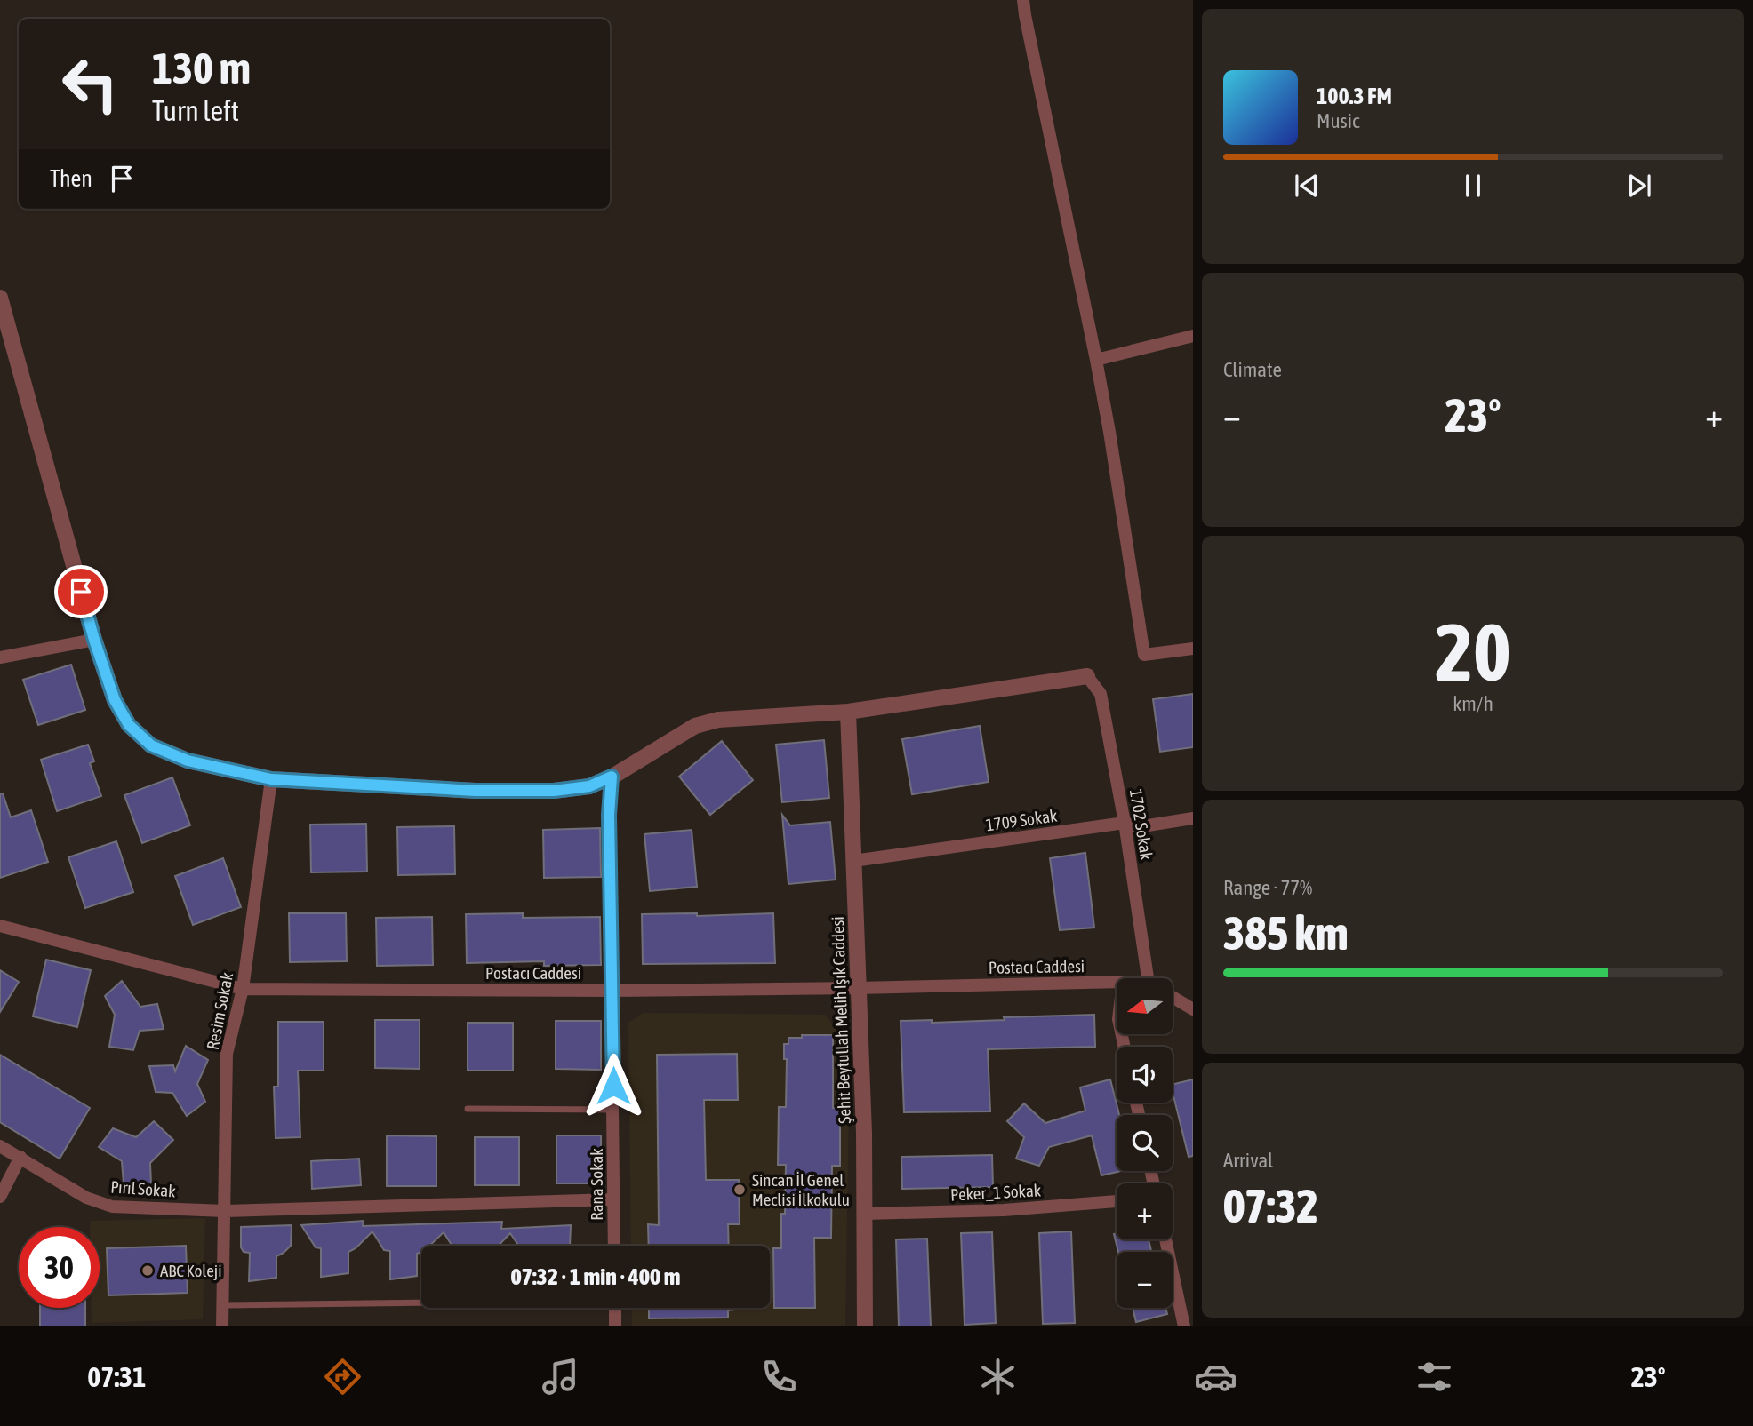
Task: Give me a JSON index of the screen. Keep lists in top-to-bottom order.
{
  "streets": {
    "street": [
      "1709 Sokak",
      "1702 Sokak",
      "Postacı Caddesi",
      "Resim Sokak",
      "Şehit Beytullah Melih Işık Caddesi",
      "Rana Sokak",
      "Pırıl Sokak",
      "Peker_1 Sokak"
    ]
  },
  "crossings": [
    ["1709 Sokak", "1702 Sokak"],
    ["1709 Sokak", "Şehit Beytullah Melih Işık Caddesi"],
    ["Postacı Caddesi", "Resim Sokak"],
    ["Postacı Caddesi", "Şehit Beytullah Melih Işık Caddesi"],
    ["Postacı Caddesi", "Rana Sokak"],
    ["Resim Sokak", "Pırıl Sokak"],
    ["Şehit Beytullah Melih Işık Caddesi", "Peker_1 Sokak"],
    ["Rana Sokak", "Pırıl Sokak"]
  ],
  "places": ["Sincan İl Genel Meclisi İlkokulu", "ABC Koleji"],
  "north": "left",
  "page": {
    "turn": ["130 m", "Turn left"],
    "song": ["100.3 FM", "Music"],
    "then": "Then",
    "tile": [
      "Climate",
      ["20", "km/h"],
      ["Range · 77%", "385 km"],
      ["Arrival", "07:32"]
    ],
    "heat": ["−", "23°", "+"],
    "map_buttons": ["+", "−"],
    "limit": "30",
    "trip": "07:32 · 1 min · 400 m",
    "tabs": ["07:31", "23°"]
  }
}
